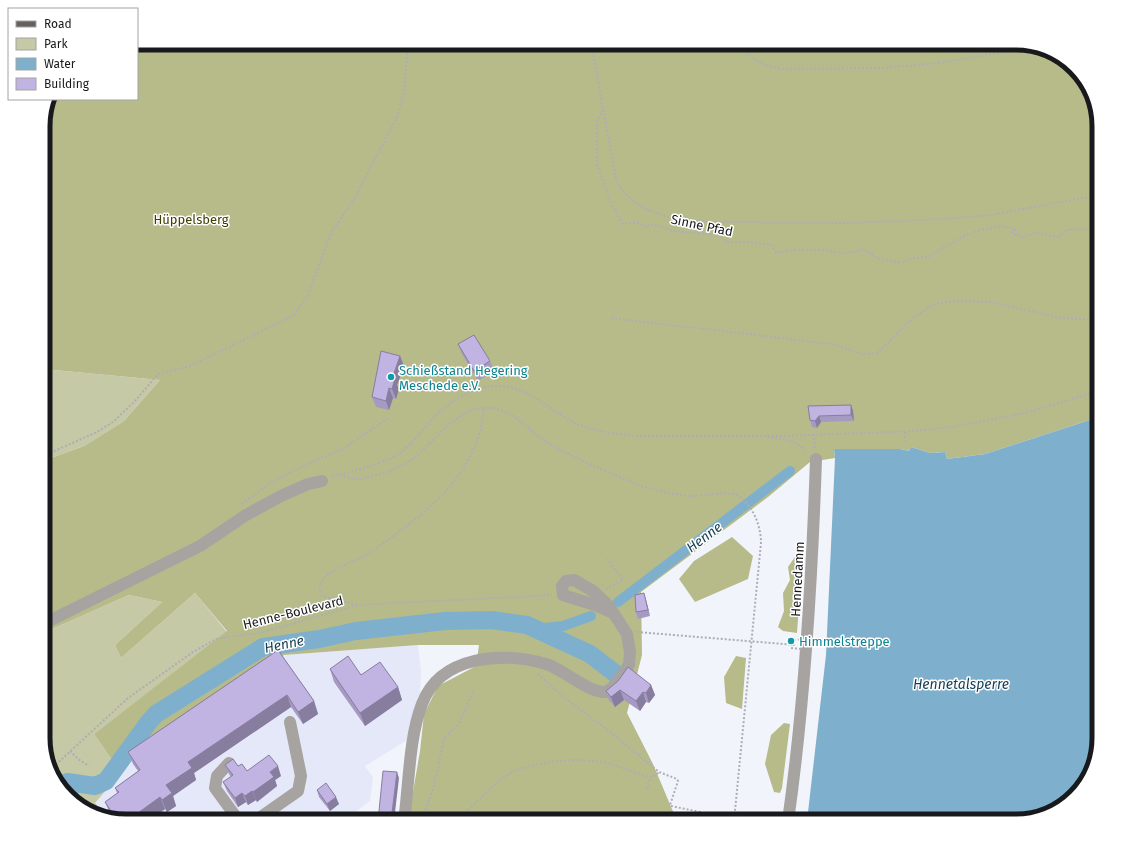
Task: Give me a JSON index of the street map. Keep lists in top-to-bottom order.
{
  "streets": {
    "street": ["Hennedamm"],
    "path": ["Sinne Pfad", "Henne-Boulevard"]
  },
  "water": ["Henne", "Hennetalsperre"],
  "parks": ["Hüppelsberg"],
  "places": ["Schießstand Hegering Meschede e.V.", "Himmelstreppe"],
  "legend": [
    "Road",
    "Park",
    "Water",
    "Building"
  ]
}
